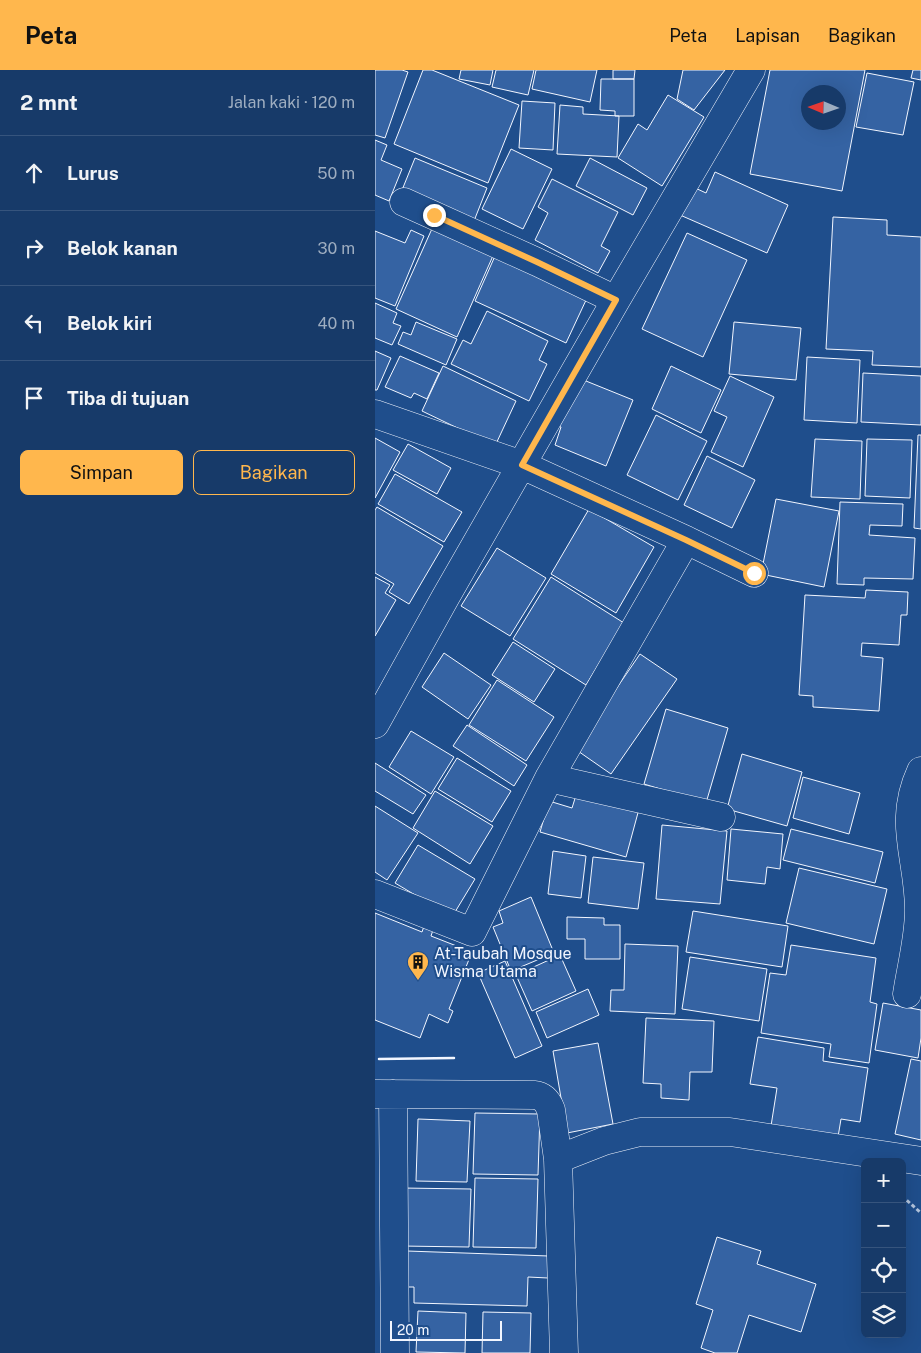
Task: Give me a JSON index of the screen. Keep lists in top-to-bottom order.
{
  "places": {
    "building": ["At-Taubah Mosque Wisma Utama"]
  },
  "scale_bar": "20 m",
  "north": "left",
  "page": {
    "header": "Peta",
    "nav": ["Peta", "Lapisan", "Bagikan"],
    "heading": ["2 mnt", "Jalan kaki · 120 m"],
    "list": [
      ["Lurus", "50 m"],
      ["Belok kanan", "30 m"],
      ["Belok kiri", "40 m"],
      "Tiba di tujuan"
    ],
    "buttons": ["Simpan", "Bagikan"],
    "map_buttons": ["+", "−"],
    "scale": "20 m"
  }
}
